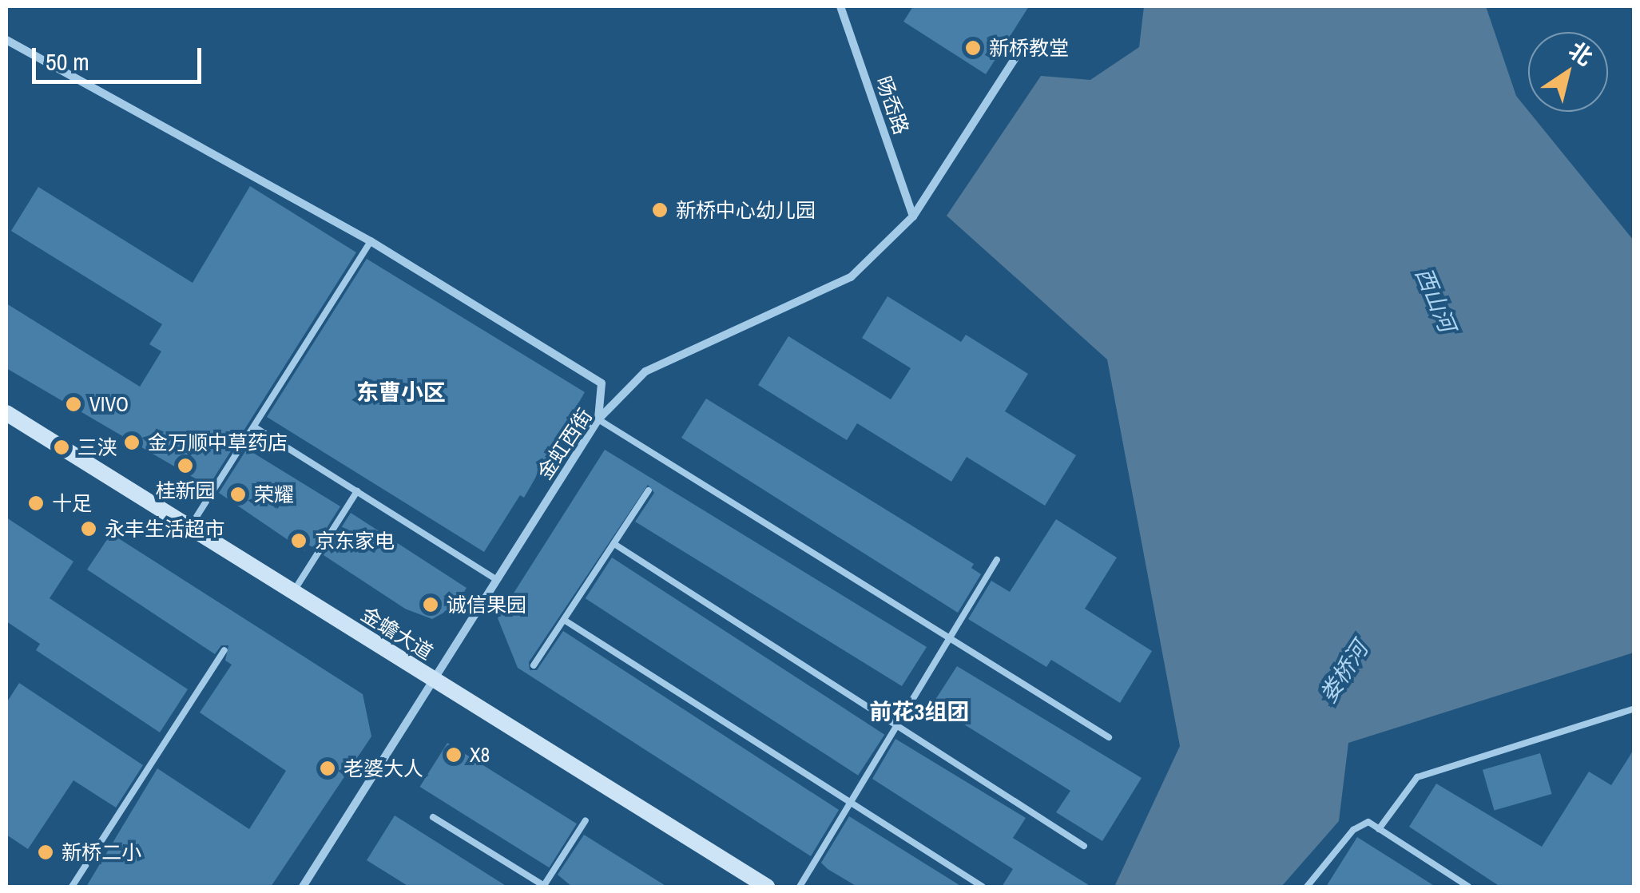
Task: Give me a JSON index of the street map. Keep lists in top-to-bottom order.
{
  "streets": {
    "street": ["旸岙路", "金虹西街", "金蟾大道"]
  },
  "crossings": [
    ["旸岙路", "金虹西街"],
    ["金虹西街", "金蟾大道"]
  ],
  "districts": ["东曹小区", "前花3组团"],
  "water": ["西山河", "娄桥河"],
  "places": [
    "新桥教堂",
    "新桥中心幼儿园",
    "VIVO",
    "金万顺中草药店",
    "三浃",
    "桂新园",
    "荣耀",
    "十足",
    "永丰生活超市",
    "京东家电",
    "诚信果园",
    "X8",
    "老婆大人",
    "新桥二小"
  ],
  "scale_bar": "50 m",
  "north": "top right"
}
